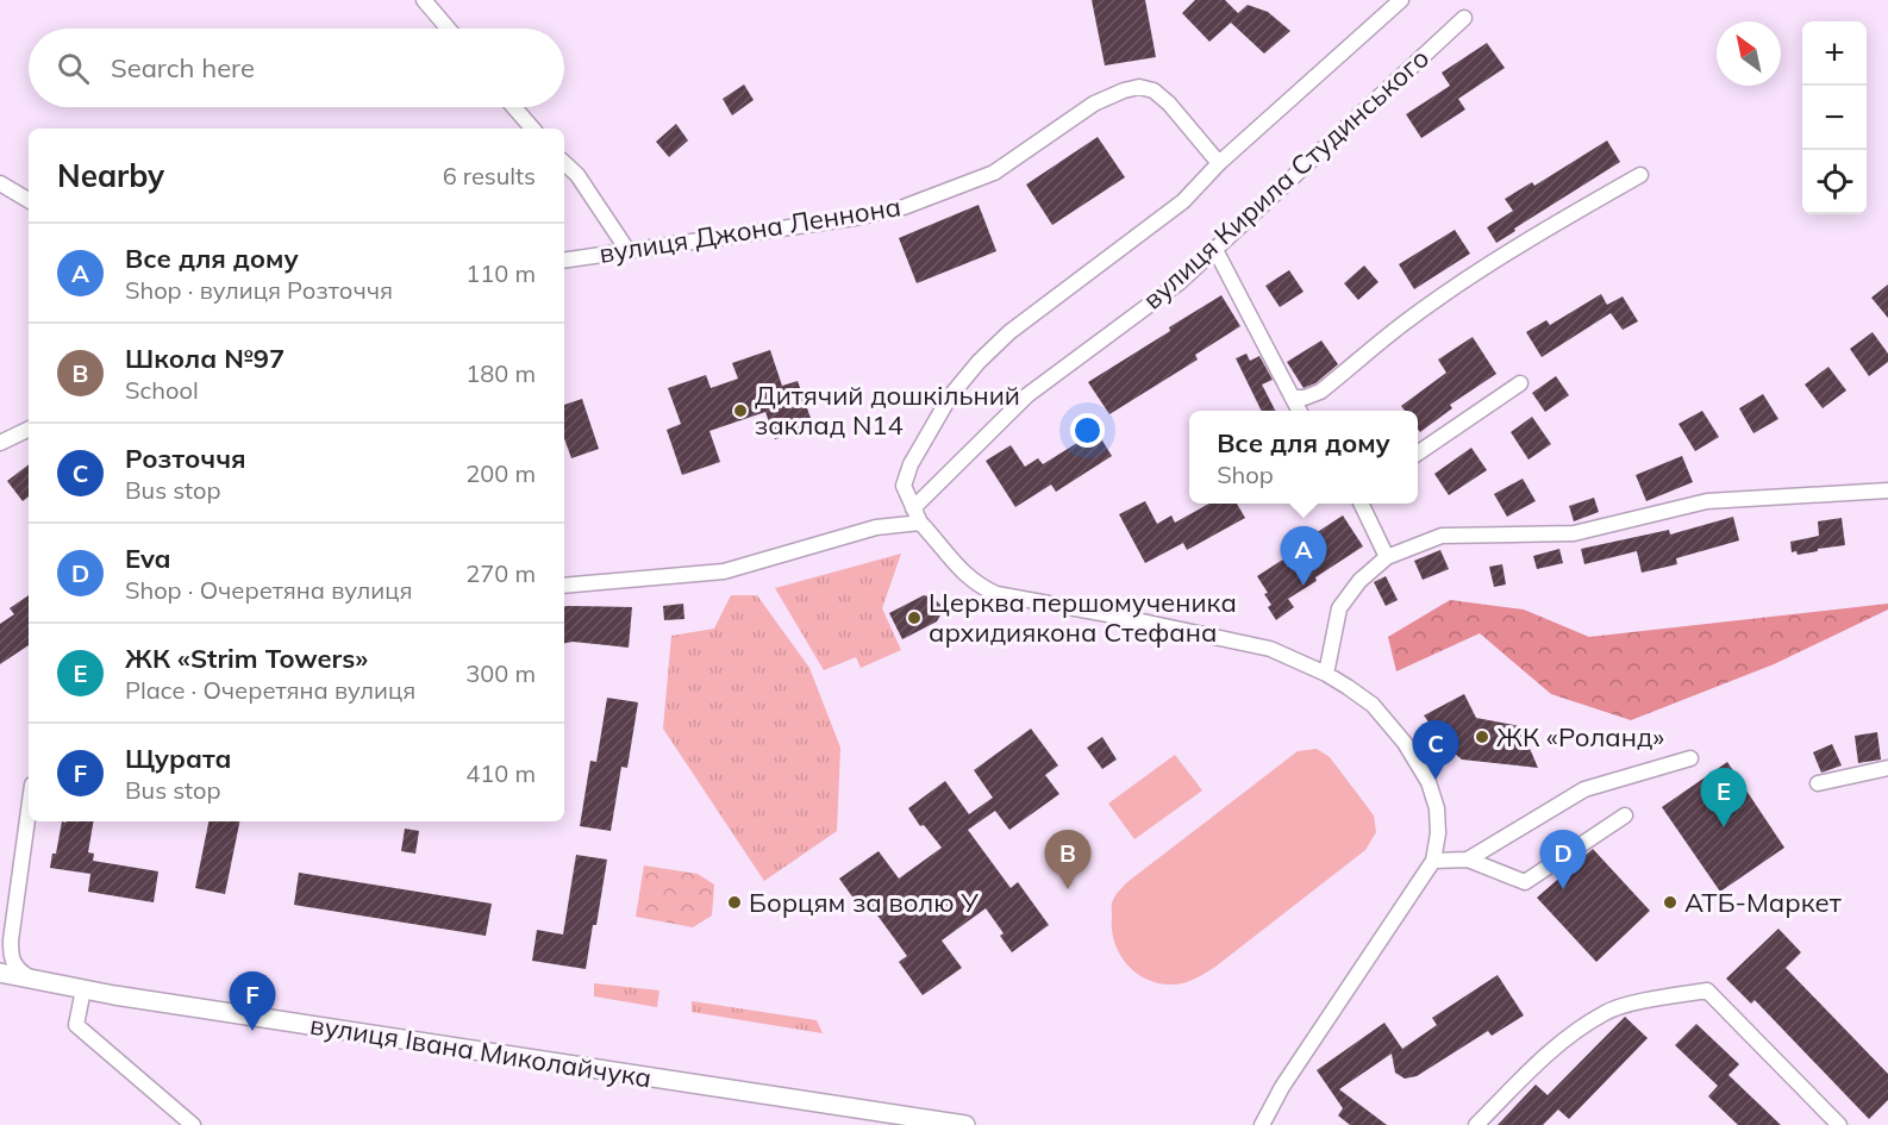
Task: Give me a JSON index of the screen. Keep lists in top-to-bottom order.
{
  "streets": {
    "street": ["вулиця Кирила Студинського", "вулиця Джона Леннона", "вулиця Івана Миколайчука"]
  },
  "places": [
    "Дитячий дошкільний заклад N14",
    "Церква першомученика архидиякона Стефана",
    "ЖК «Роланд»",
    "Борцям за волю У",
    "АТБ-Маркет"
  ],
  "north": "top left",
  "page": {
    "map_buttons": ["+", "−"],
    "search": "Search here",
    "heading": ["Nearby", "6 results"],
    "list": [
      {
        "mark": "A",
        "name": "Все для дому",
        "note": "Shop · вулиця Розточчя",
        "value": "110 m"
      },
      {
        "mark": "B",
        "name": "Школа №97",
        "note": "School",
        "value": "180 m"
      },
      {
        "mark": "C",
        "name": "Розточчя",
        "note": "Bus stop",
        "value": "200 m"
      },
      {
        "mark": "D",
        "name": "Eva",
        "note": "Shop · Очеретяна вулиця",
        "value": "270 m"
      },
      {
        "mark": "E",
        "name": "ЖК «Strim Towers»",
        "note": "Place · Очеретяна вулиця",
        "value": "300 m"
      },
      {
        "mark": "F",
        "name": "Щурата",
        "note": "Bus stop",
        "value": "410 m"
      }
    ],
    "popup": ["Все для дому", "Shop"],
    "pins": [
      "A",
      "C",
      "E",
      "B",
      "D",
      "F"
    ]
  }
}
